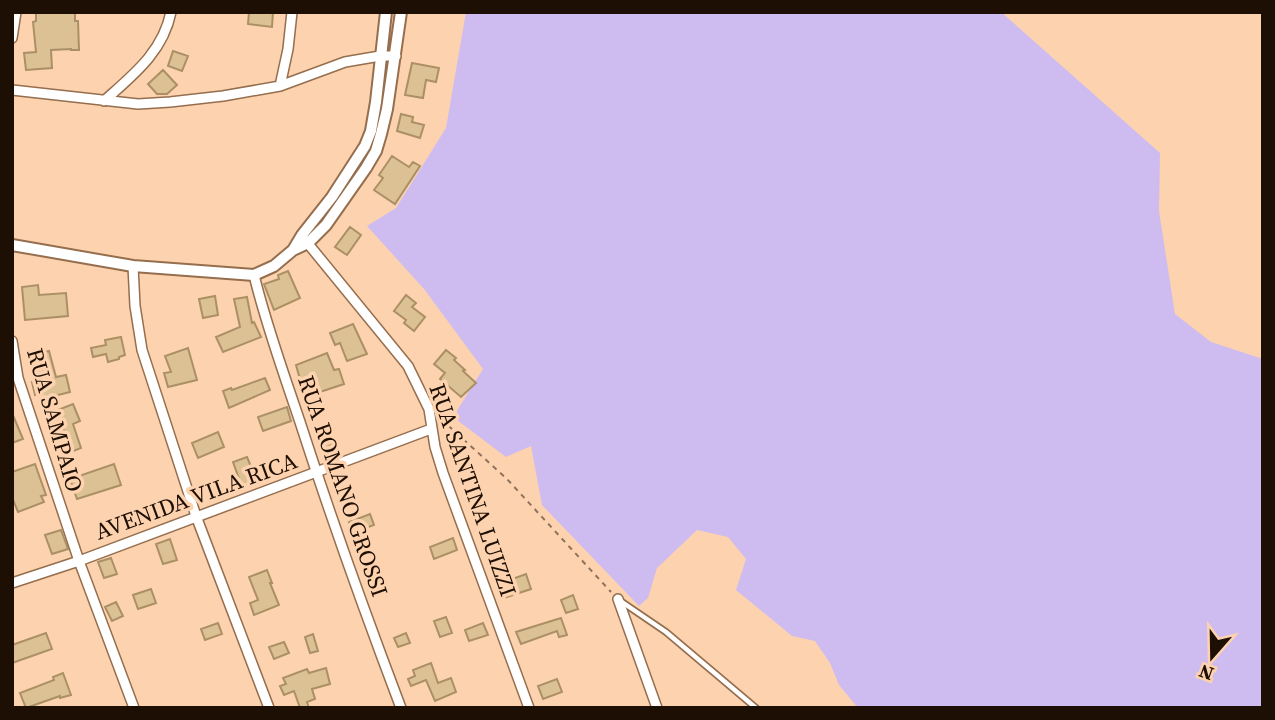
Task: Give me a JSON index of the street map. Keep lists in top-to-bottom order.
{
  "streets": {
    "street": [
      "RUA SAMPAIO",
      "RUA ROMANO GROSSI",
      "RUA SANTINA LUIZZI",
      "AVENIDA VILA RICA"
    ]
  },
  "crossings": [
    ["RUA SAMPAIO", "AVENIDA VILA RICA"],
    ["RUA ROMANO GROSSI", "AVENIDA VILA RICA"],
    ["RUA SANTINA LUIZZI", "AVENIDA VILA RICA"]
  ],
  "north": "bottom"
}
